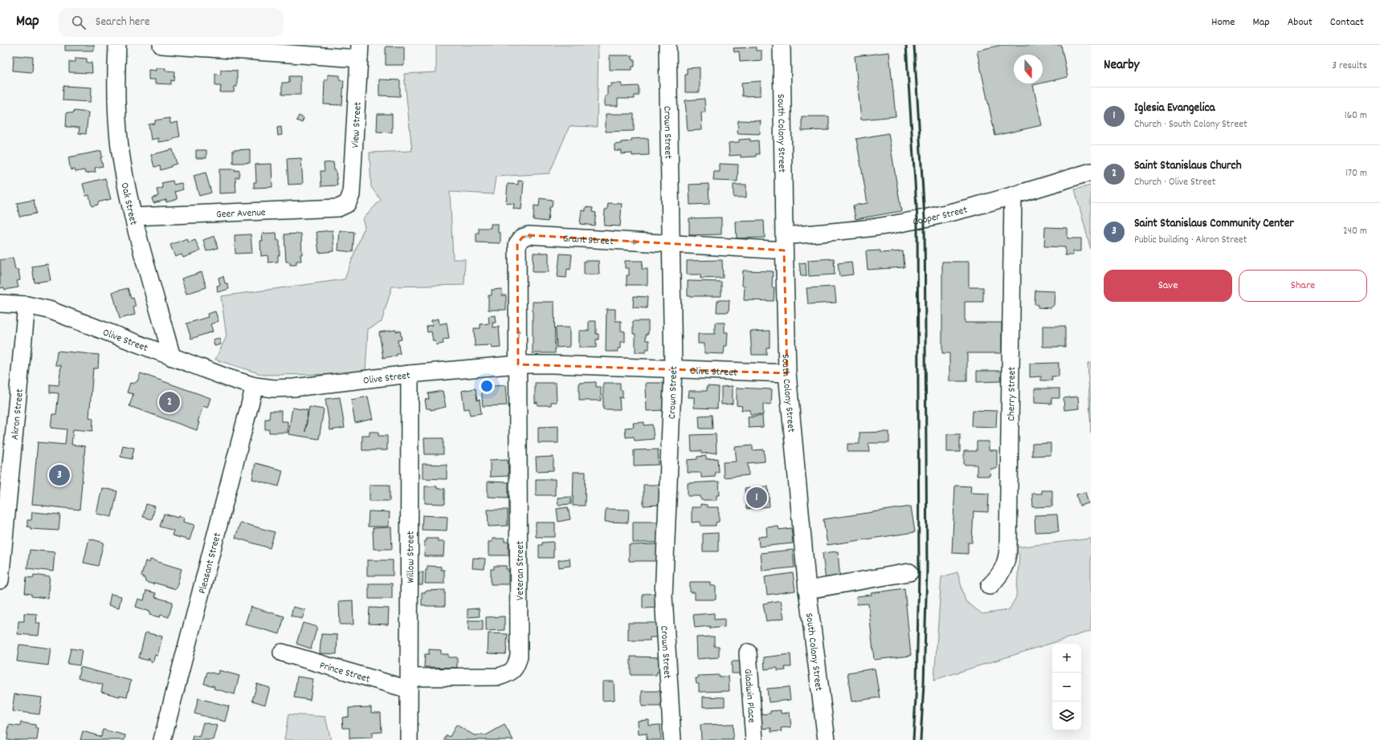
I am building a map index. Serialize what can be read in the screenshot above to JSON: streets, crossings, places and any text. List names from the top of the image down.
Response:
{
  "streets": {
    "street": [
      "View Street",
      "Crown Street",
      "South Colony Street",
      "Oak Street",
      "Geer Avenue",
      "Cooper Street",
      "Grant Street",
      "Olive Street",
      "Cherry Street",
      "Akron Street",
      "Willow Street",
      "Pleasant Street",
      "Veteran Street",
      "Prince Street",
      "Gladwin Place"
    ]
  },
  "crossings": [
    ["View Street", "Geer Avenue"],
    ["Crown Street", "Grant Street"],
    ["Crown Street", "Olive Street"],
    ["South Colony Street", "Cooper Street"],
    ["South Colony Street", "Grant Street"],
    ["South Colony Street", "Olive Street"],
    ["Oak Street", "Geer Avenue"],
    ["Oak Street", "Olive Street"],
    ["Cooper Street", "Grant Street"],
    ["Cooper Street", "Cherry Street"],
    ["Grant Street", "Olive Street"],
    ["Grant Street", "Veteran Street"],
    ["Olive Street", "Akron Street"],
    ["Olive Street", "Willow Street"],
    ["Olive Street", "Pleasant Street"],
    ["Olive Street", "Veteran Street"],
    ["Willow Street", "Veteran Street"],
    ["Willow Street", "Prince Street"],
    ["Veteran Street", "Prince Street"]
  ],
  "north": "bottom",
  "page": {
    "header": "Map",
    "search": "Search here",
    "nav": [
      "Home",
      "Map",
      "About",
      "Contact"
    ],
    "heading": ["Nearby", "3 results"],
    "list": [
      {
        "mark": "1",
        "name": "Iglesia Evangelica",
        "note": "Church · South Colony Street",
        "value": "160 m"
      },
      {
        "mark": "2",
        "name": "Saint Stanislaus Church",
        "note": "Church · Olive Street",
        "value": "170 m"
      },
      {
        "mark": "3",
        "name": "Saint Stanislaus Community Center",
        "note": "Public building · Akron Street",
        "value": "240 m"
      }
    ],
    "buttons": ["Save", "Share"],
    "pins": ["2", "3", "1"],
    "map_buttons": ["+", "−"]
  }
}
